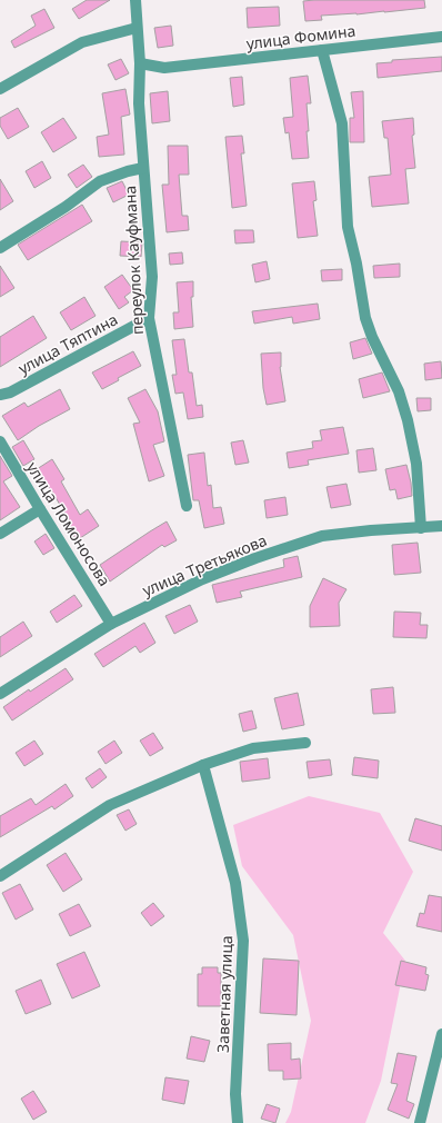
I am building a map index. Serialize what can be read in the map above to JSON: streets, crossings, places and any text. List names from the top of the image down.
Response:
{
  "streets": {
    "street": [
      "улица Фомина",
      "переулок Кауфмана",
      "улица Тяптина",
      "улица Ломоносова",
      "улица Третьякова",
      "Заветная улица"
    ]
  },
  "crossings": [
    ["улица Фомина", "переулок Кауфмана"],
    ["переулок Кауфмана", "улица Тяптина"],
    ["улица Ломоносова", "улица Третьякова"]
  ]
}
